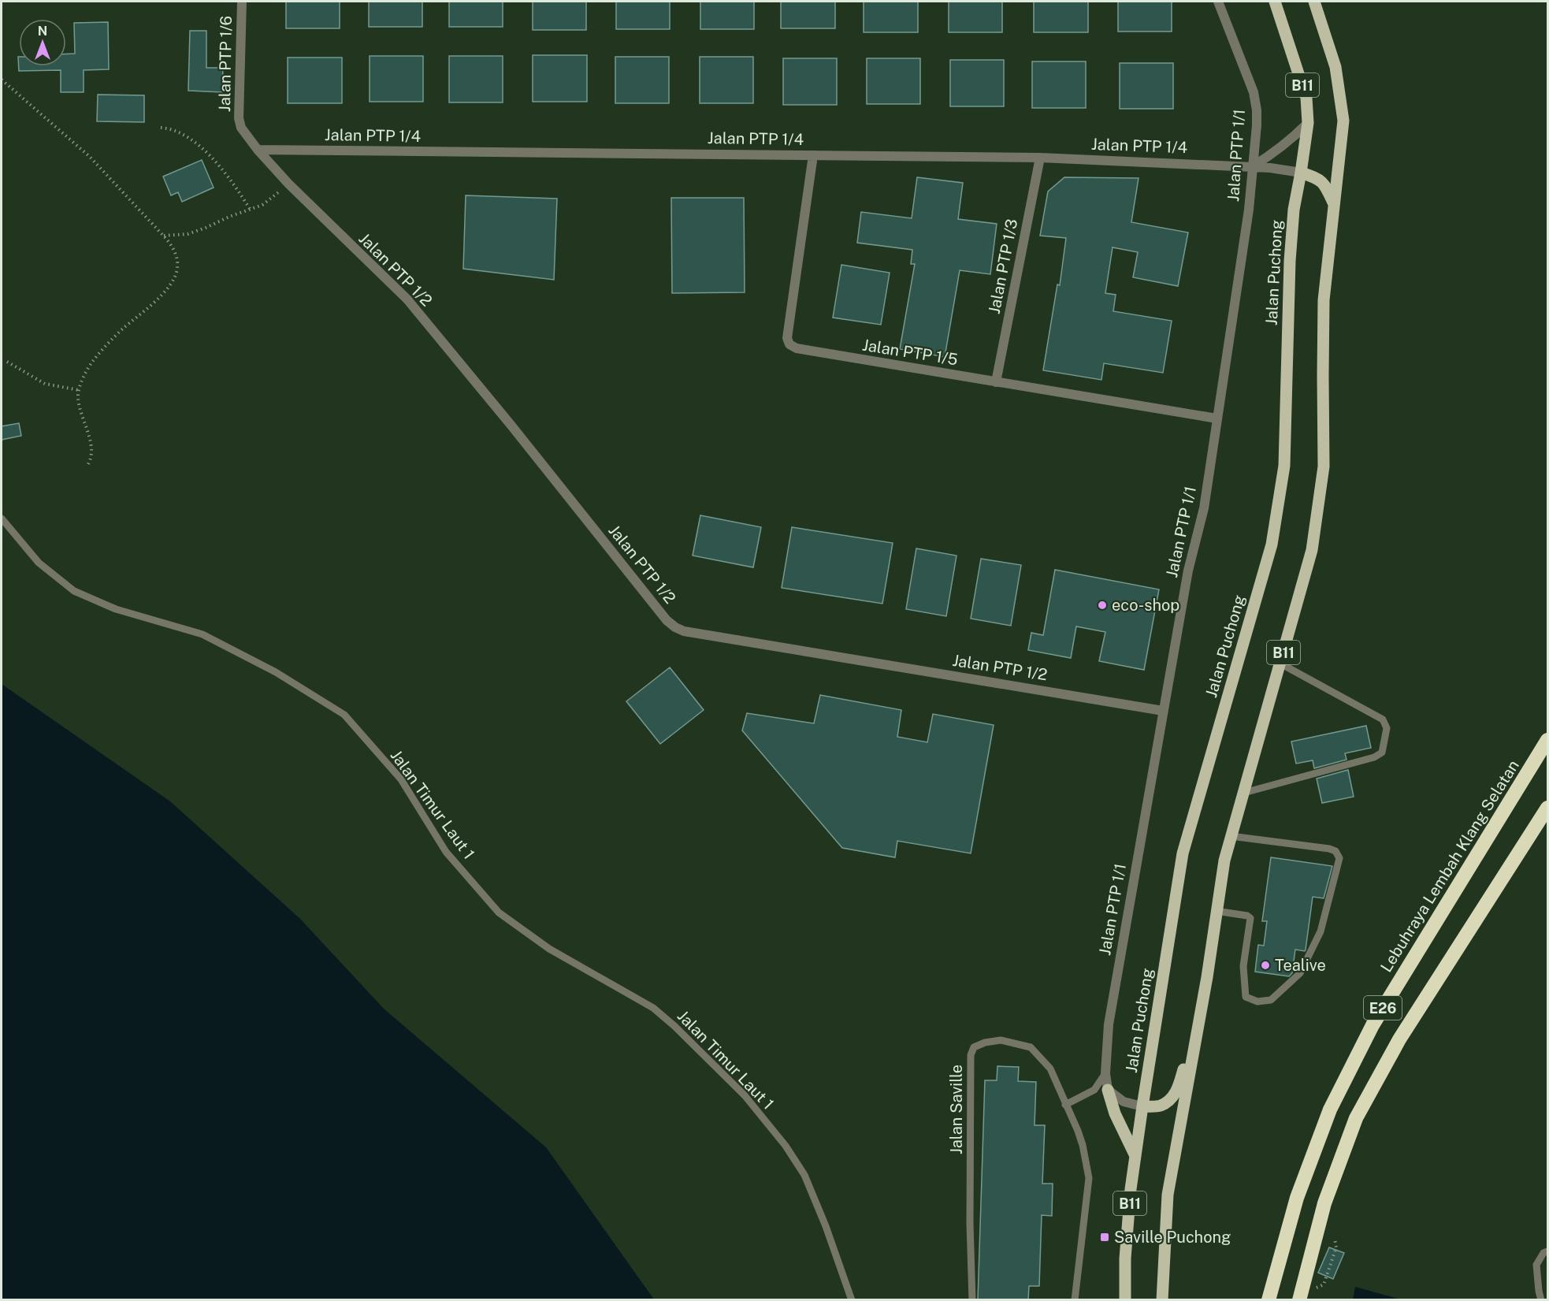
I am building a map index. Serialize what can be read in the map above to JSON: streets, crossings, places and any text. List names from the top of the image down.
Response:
{
  "streets": {
    "highway": ["Lebuhraya Lembah Klang Selatan", "E26"],
    "main road": ["B11", "Jalan Puchong"],
    "street": [
      "Jalan PTP 1/6",
      "Jalan PTP 1/4",
      "Jalan PTP 1/1",
      "Jalan PTP 1/3",
      "Jalan PTP 1/2",
      "Jalan PTP 1/5"
    ],
    "lane": ["Jalan Timur Laut 1", "Jalan Saville"]
  },
  "crossings": [
    ["Jalan PTP 1/6", "Jalan PTP 1/4"],
    ["Jalan PTP 1/6", "Jalan PTP 1/2"],
    ["Jalan PTP 1/4", "Jalan PTP 1/1"],
    ["Jalan PTP 1/4", "Jalan PTP 1/3"],
    ["Jalan PTP 1/4", "Jalan PTP 1/2"],
    ["Jalan PTP 1/4", "Jalan Puchong"],
    ["Jalan PTP 1/4", "Jalan PTP 1/5"],
    ["Jalan PTP 1/1", "Jalan PTP 1/2"],
    ["Jalan PTP 1/1", "Jalan PTP 1/5"],
    ["Jalan PTP 1/3", "Jalan PTP 1/5"]
  ],
  "places": {
    "other": ["eco-shop", "Tealive"],
    "transit": ["Saville Puchong"]
  },
  "north": "top"
}
